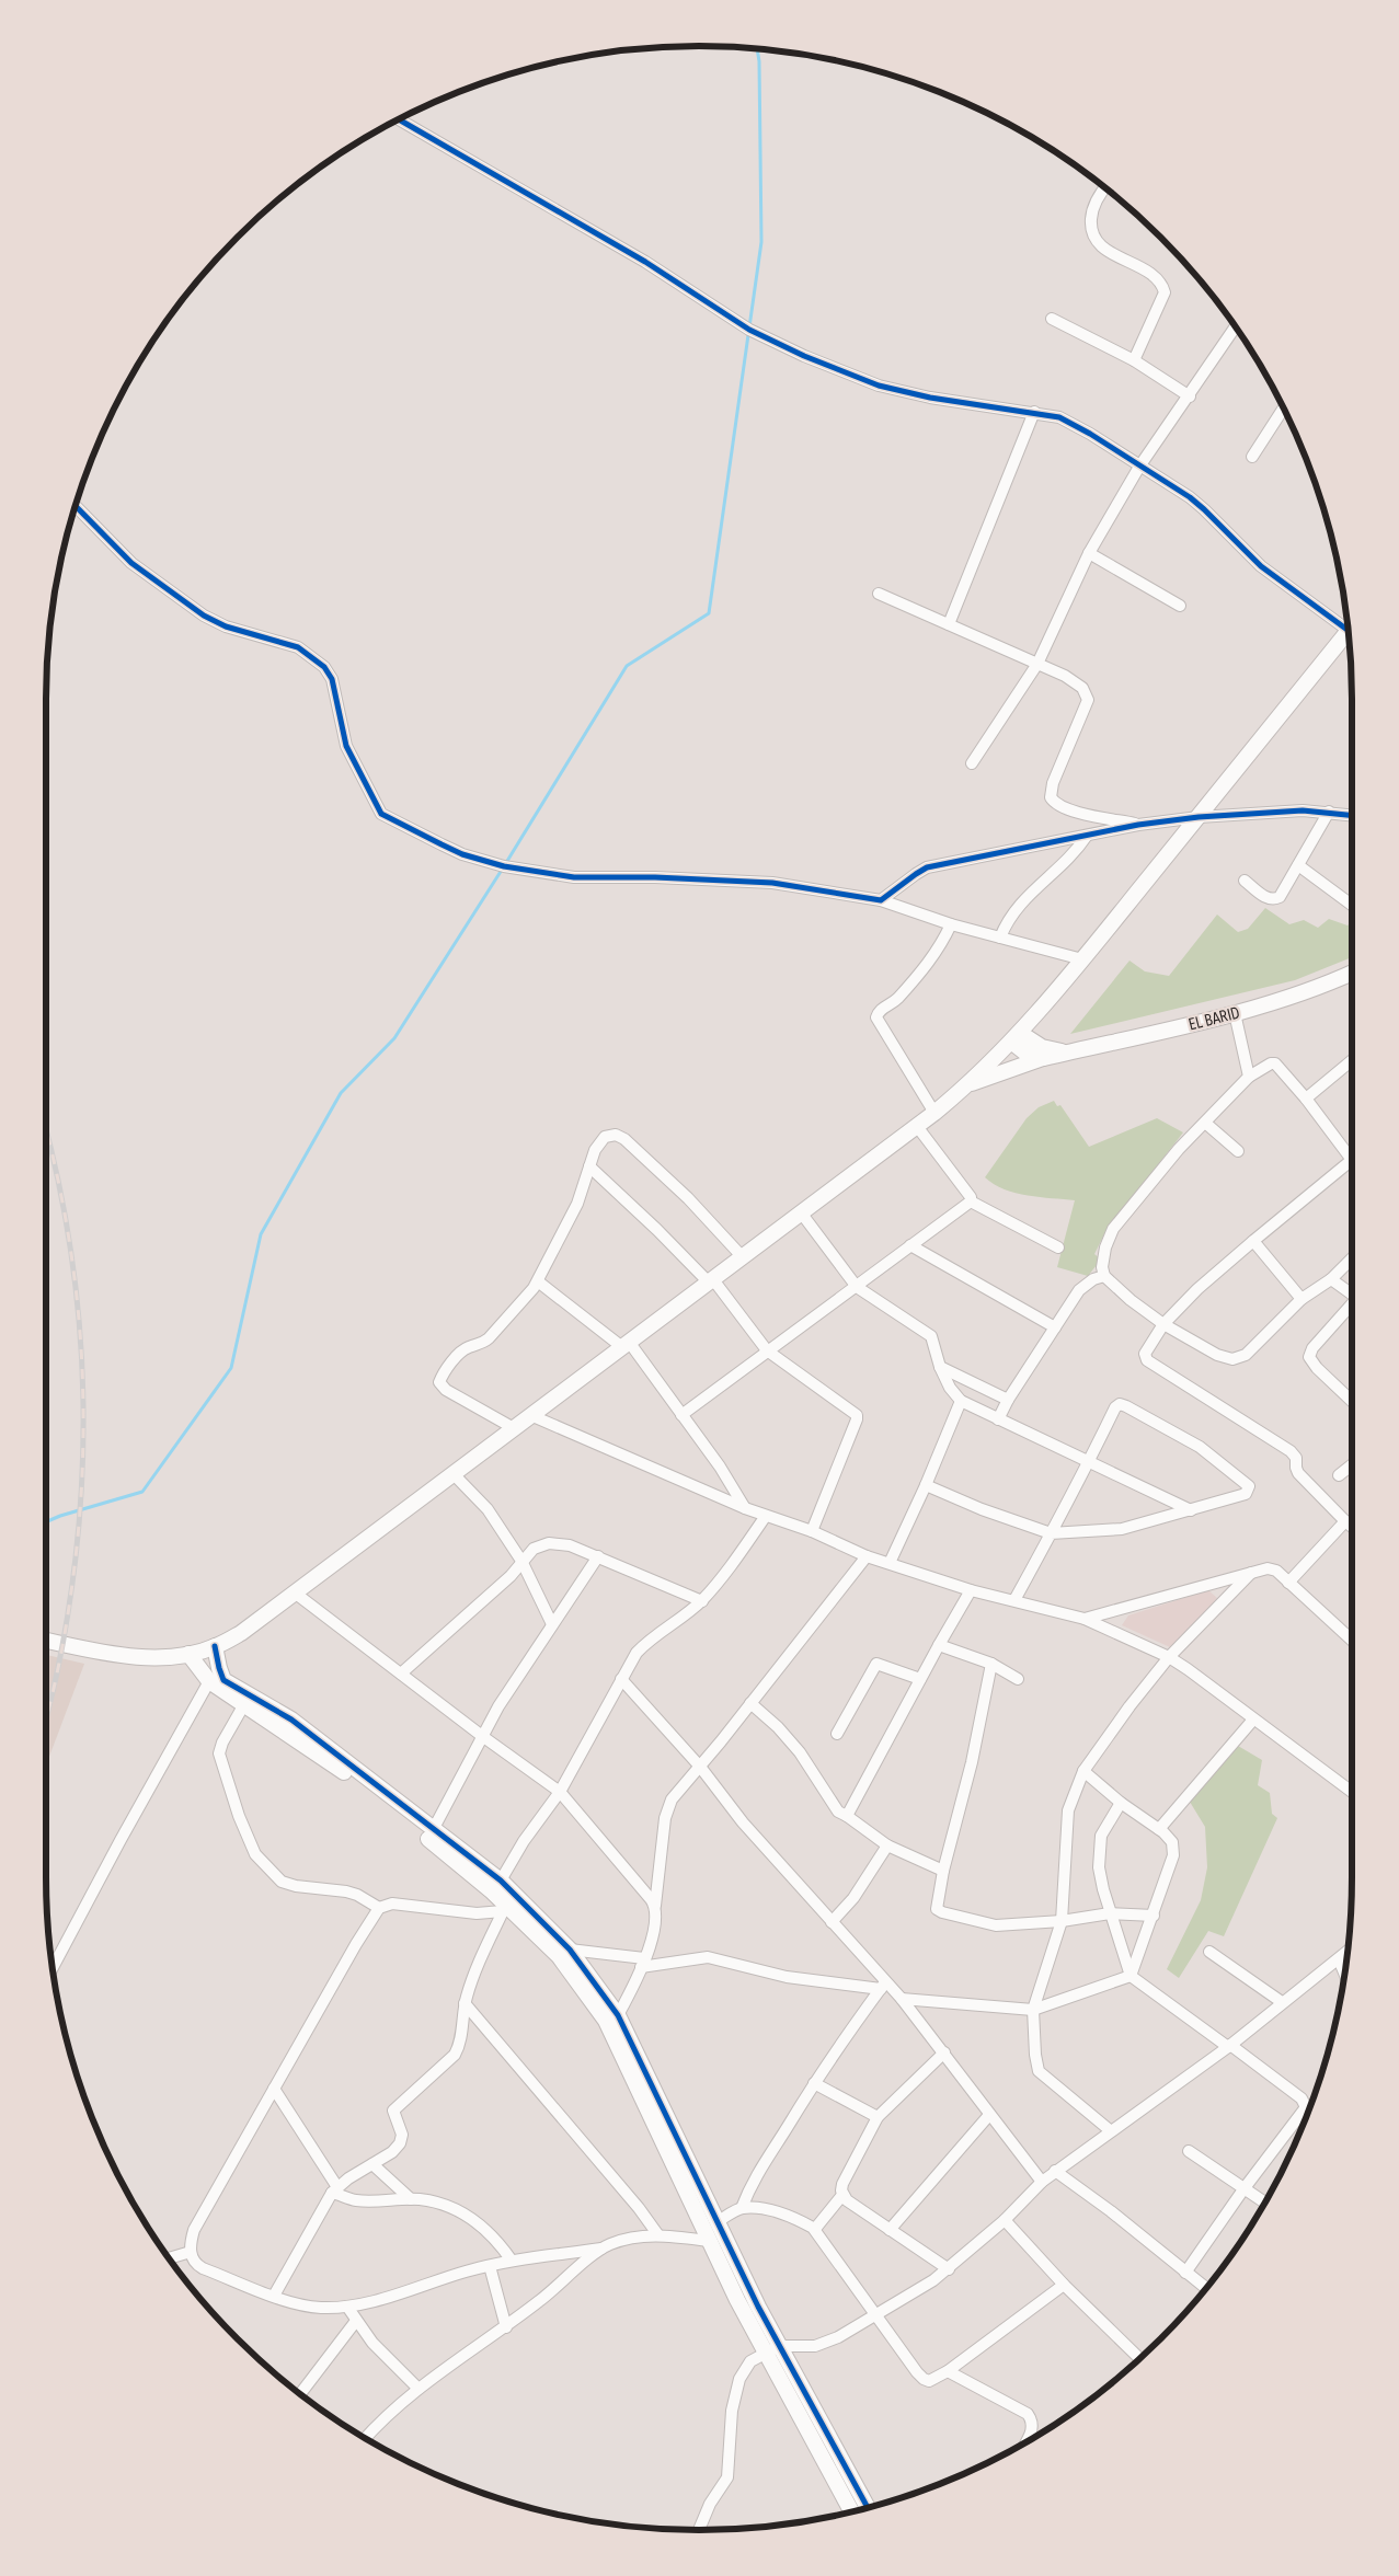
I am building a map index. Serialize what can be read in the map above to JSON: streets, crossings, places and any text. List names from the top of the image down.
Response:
{
  "streets": {
    "street": ["EL BARID"]
  }
}
